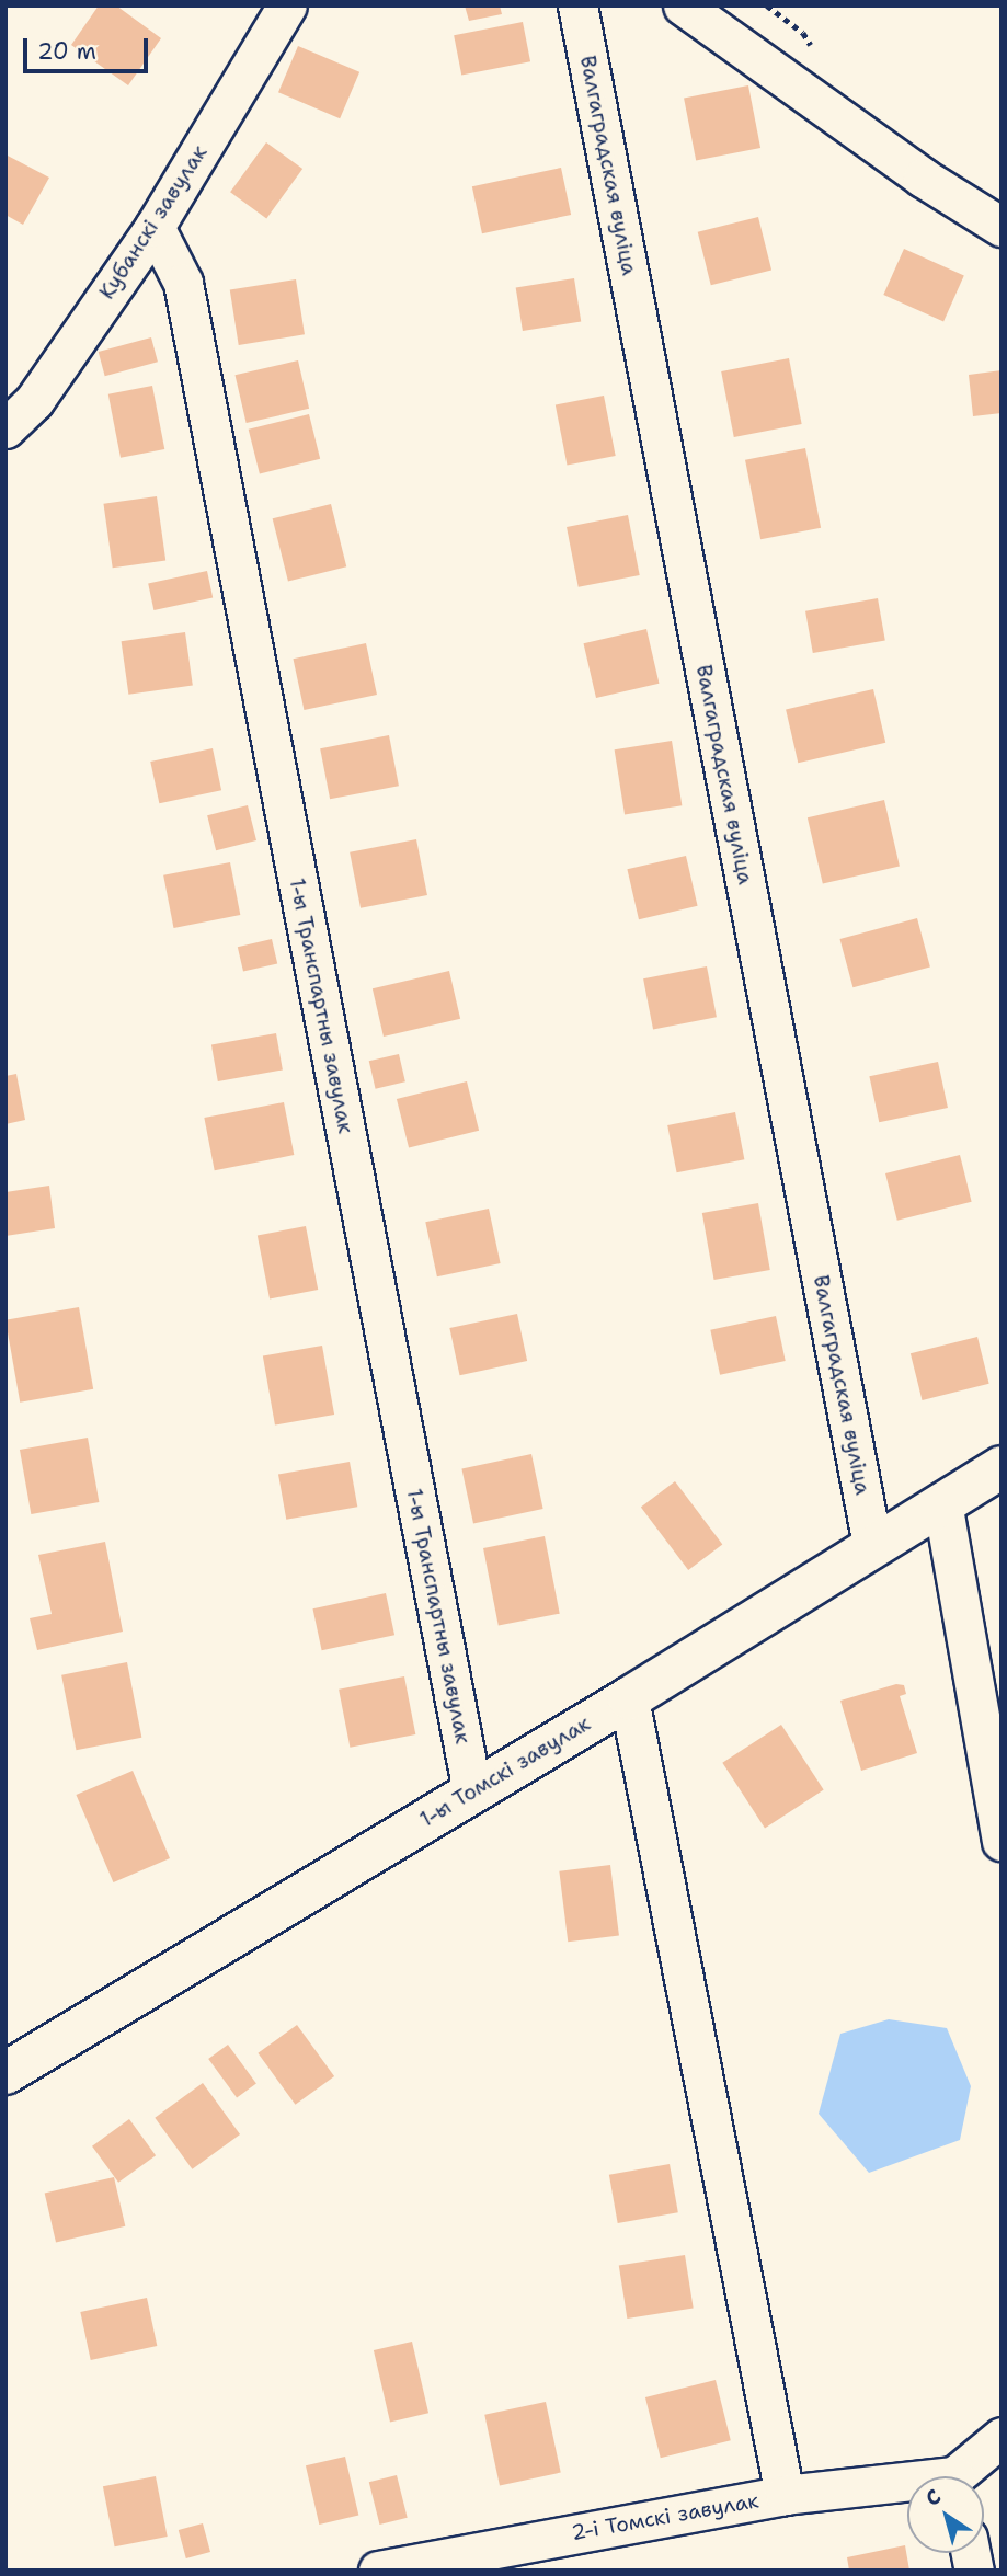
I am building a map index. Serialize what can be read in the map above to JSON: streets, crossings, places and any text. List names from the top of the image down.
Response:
{
  "streets": {
    "street": [
      "Валгаградская вуліца",
      "Кубанскі завулак",
      "1-ы Транспартны завулак",
      "1-ы Томскі завулак",
      "2-і Томскі завулак"
    ]
  },
  "crossings": [
    ["Валгаградская вуліца", "1-ы Томскі завулак"],
    ["Кубанскі завулак", "1-ы Транспартны завулак"],
    ["1-ы Транспартны завулак", "1-ы Томскі завулак"]
  ],
  "scale_bar": "20 m",
  "north": "top left"
}
